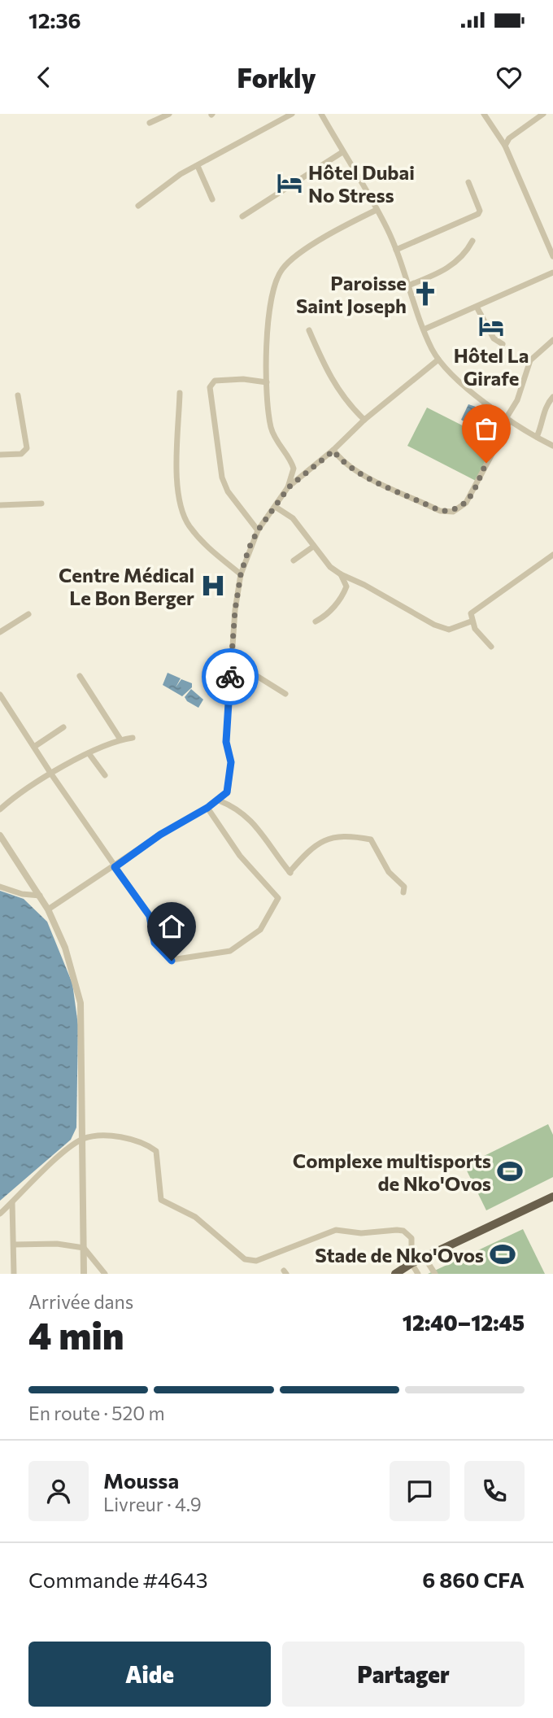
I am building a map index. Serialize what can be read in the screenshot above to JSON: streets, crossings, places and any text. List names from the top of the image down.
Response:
{
  "places": {
    "hotel": ["Hôtel Dubai No Stress", "Hôtel La Girafe"],
    "church": ["Paroisse Saint Joseph"],
    "hospital": ["Centre Médical Le Bon Berger"],
    "sports": ["Complexe multisports de Nko'Ovos", "Stade de Nko'Ovos"]
  },
  "page": {
    "status": "12:36",
    "header": "Forkly",
    "heading": ["4 min", "Arrivée dans", "12:40–12:45"],
    "panel": [
      "Moussa",
      "Livreur · 4.9",
      "Commande #4643",
      "6 860 CFA"
    ],
    "bar": "En route · 520 m",
    "buttons": ["Aide", "Partager"]
  }
}
